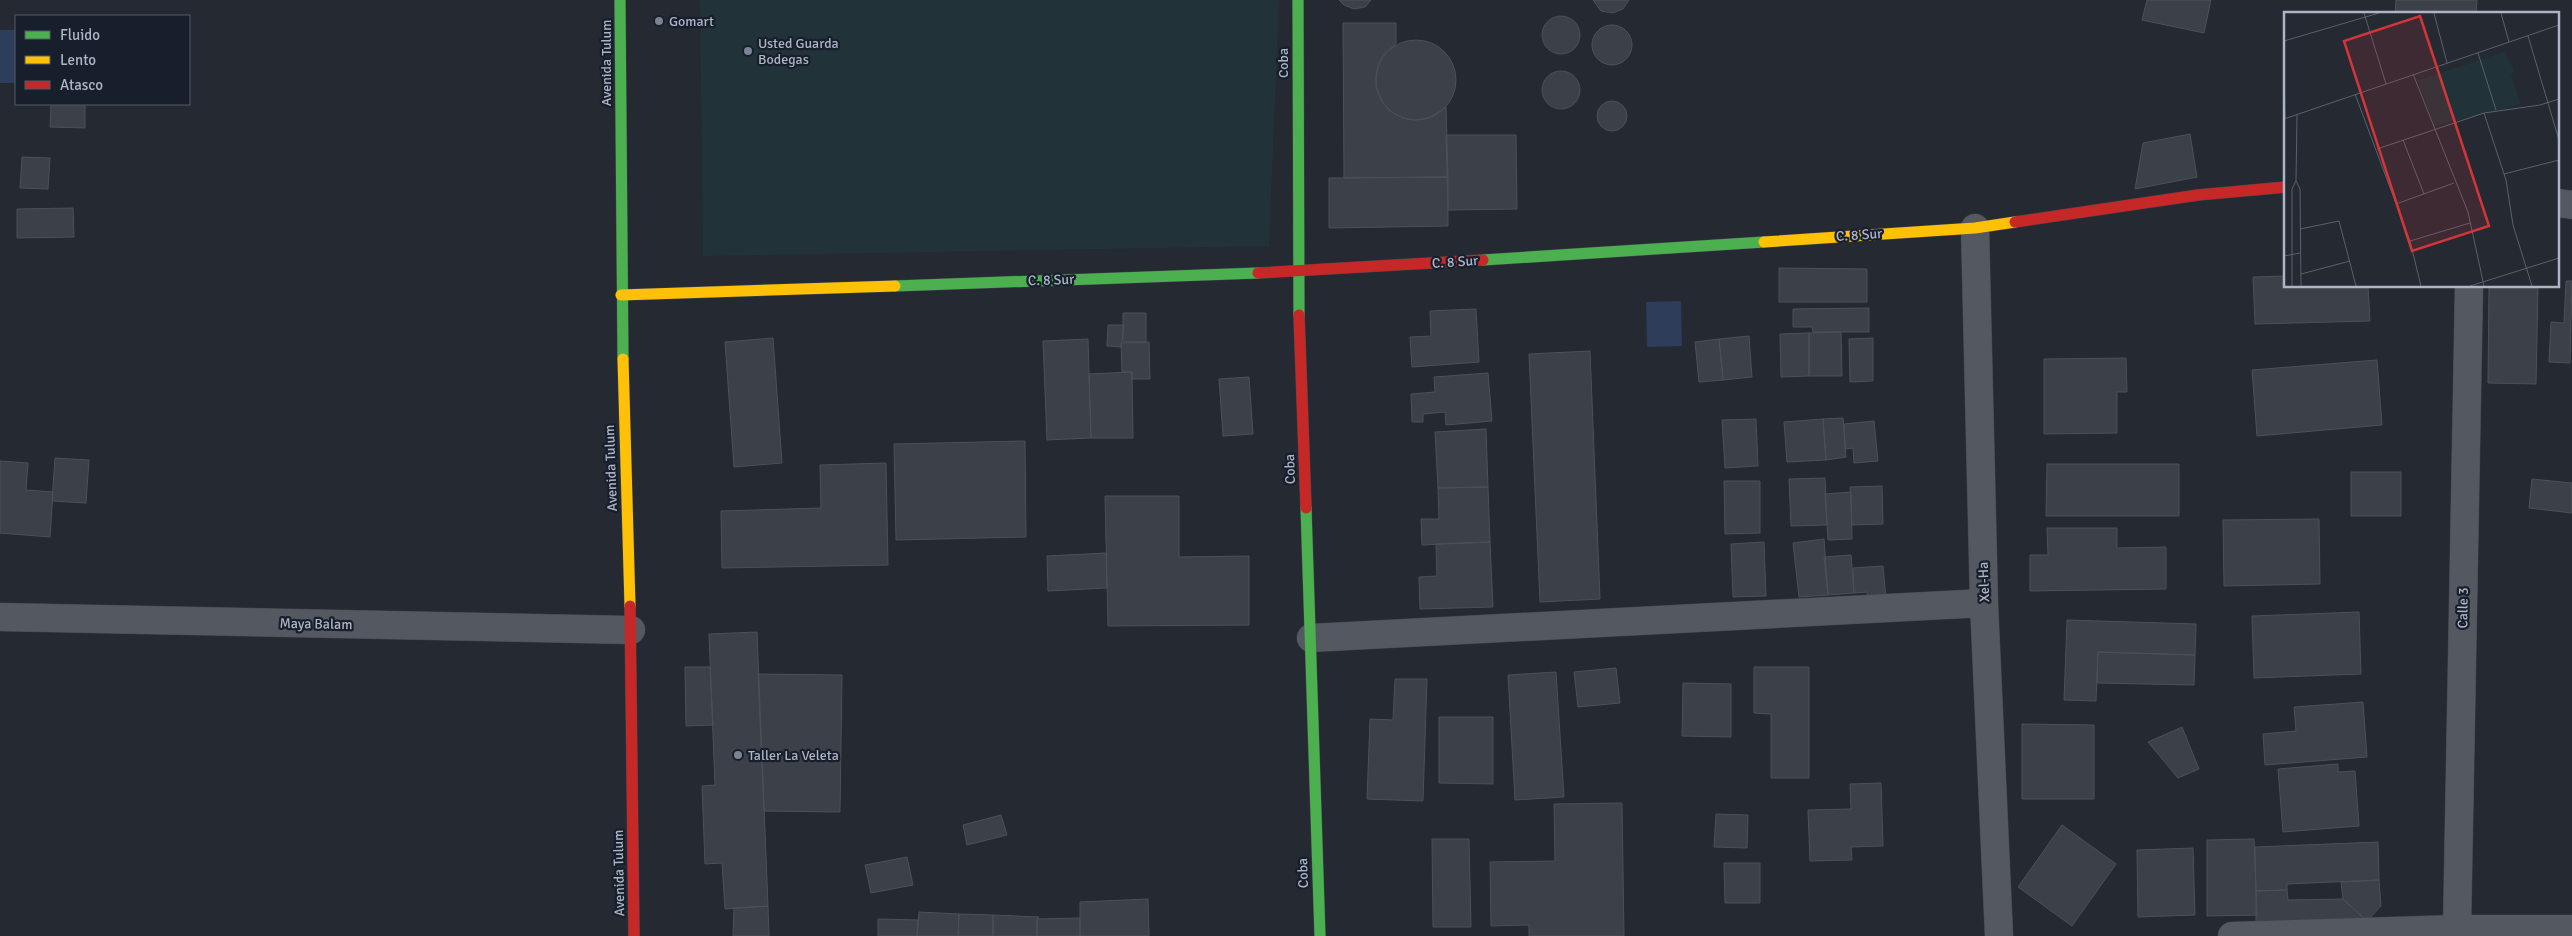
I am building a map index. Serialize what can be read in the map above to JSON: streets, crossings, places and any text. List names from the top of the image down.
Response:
{
  "streets": {
    "main road": ["Avenida Tulum", "Coba", "C. 8 Sur"],
    "street": ["Xel-Ha", "Calle 3", "Maya Balam"]
  },
  "crossings": [
    ["Avenida Tulum", "C. 8 Sur"],
    ["Avenida Tulum", "Maya Balam"],
    ["Coba", "C. 8 Sur"],
    ["C. 8 Sur", "Xel-Ha"]
  ],
  "places": ["Gomart", "Usted Guarda Bodegas", "Taller La Veleta"],
  "legend": ["Fluido", "Lento", "Atasco"]
}
